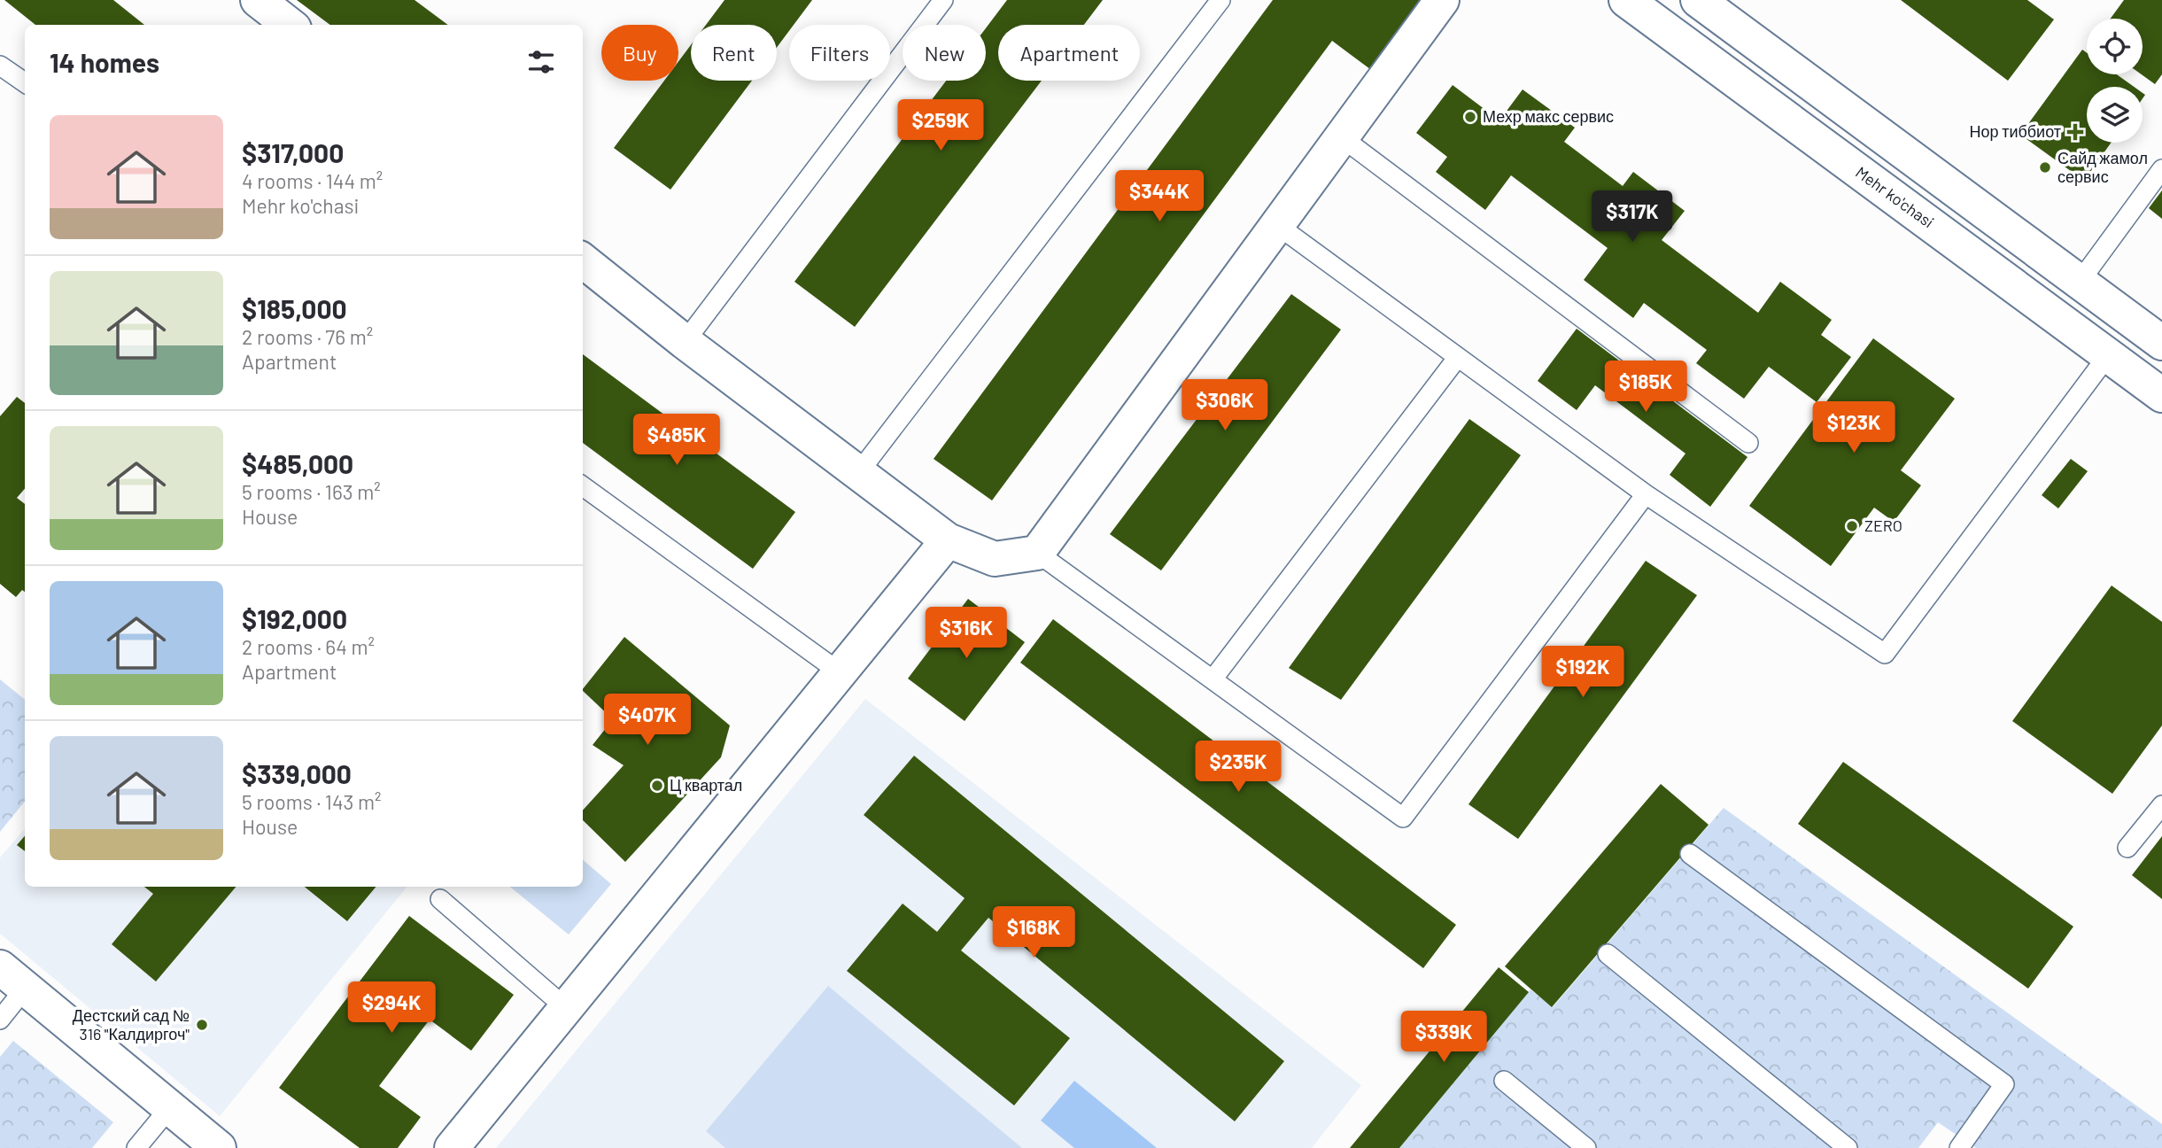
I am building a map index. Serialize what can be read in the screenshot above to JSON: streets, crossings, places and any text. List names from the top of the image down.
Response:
{
  "streets": {
    "street": ["Mehr ko'chasi"]
  },
  "places": {
    "other": [
      "Мехр макс сервис",
      "Сайд жамол сервис",
      "ZERO",
      "Ц квартал",
      "Дестский сад № 316 \"Калдиргоч\""
    ],
    "health": ["Нор тиббиот"]
  },
  "page": {
    "chip": [
      "Buy",
      "Rent",
      "Filters",
      "New",
      "Apartment"
    ],
    "heading": "14 homes",
    "price": [
      "$259K",
      "$344K",
      "$317K",
      "$185K",
      "$306K",
      "$123K",
      "$485K",
      "$316K",
      "$192K",
      "$407K",
      "$235K",
      "$168K",
      "$294K",
      "$339K"
    ],
    "list": [
      {
        "name": "$317,000",
        "note": "4 rooms · 144 m² · Mehr ko'chasi"
      },
      {
        "name": "$185,000",
        "note": "2 rooms · 76 m² · Apartment"
      },
      {
        "name": "$485,000",
        "note": "5 rooms · 163 m² · House"
      },
      {
        "name": "$192,000",
        "note": "2 rooms · 64 m² · Apartment"
      },
      {
        "name": "$339,000",
        "note": "5 rooms · 143 m² · House"
      }
    ]
  }
}
